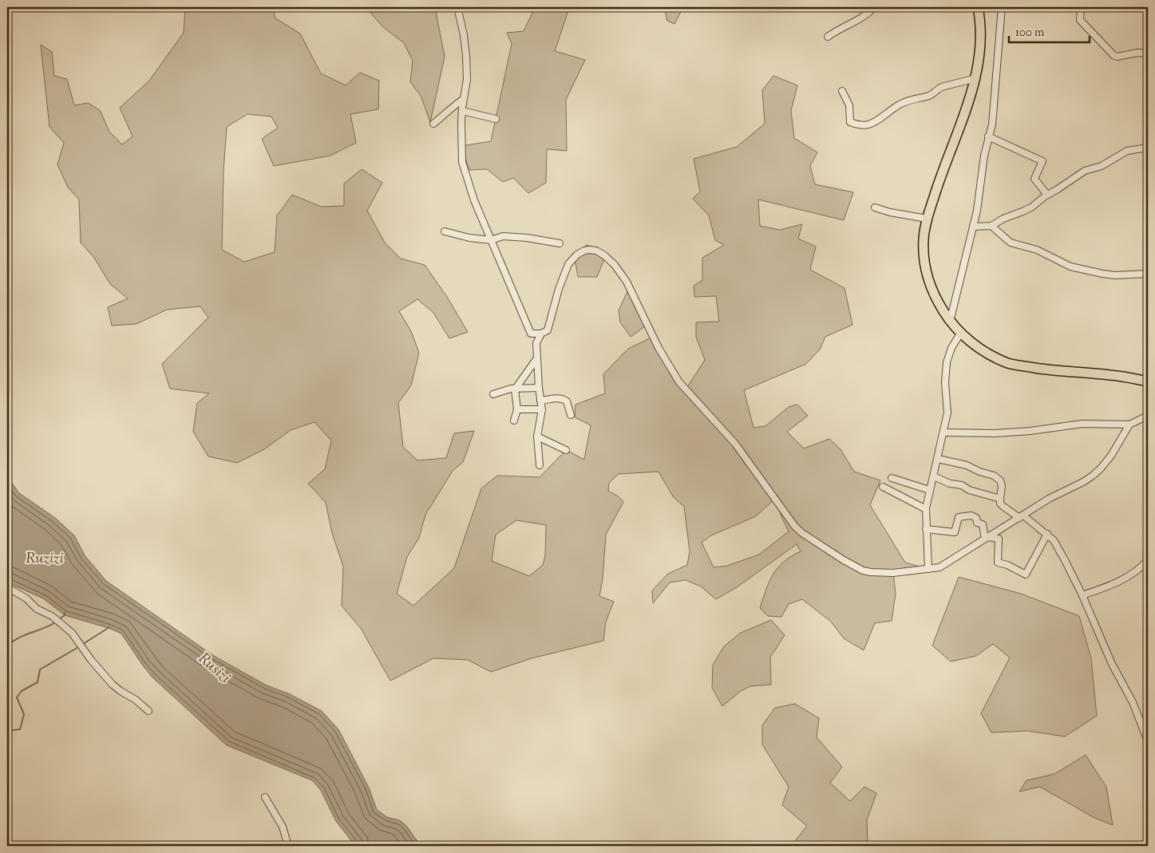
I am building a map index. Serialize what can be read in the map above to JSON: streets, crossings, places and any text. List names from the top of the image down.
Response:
{
  "water": ["Ruzizi", "Rusizi"],
  "scale_bar": "100 m"
}
